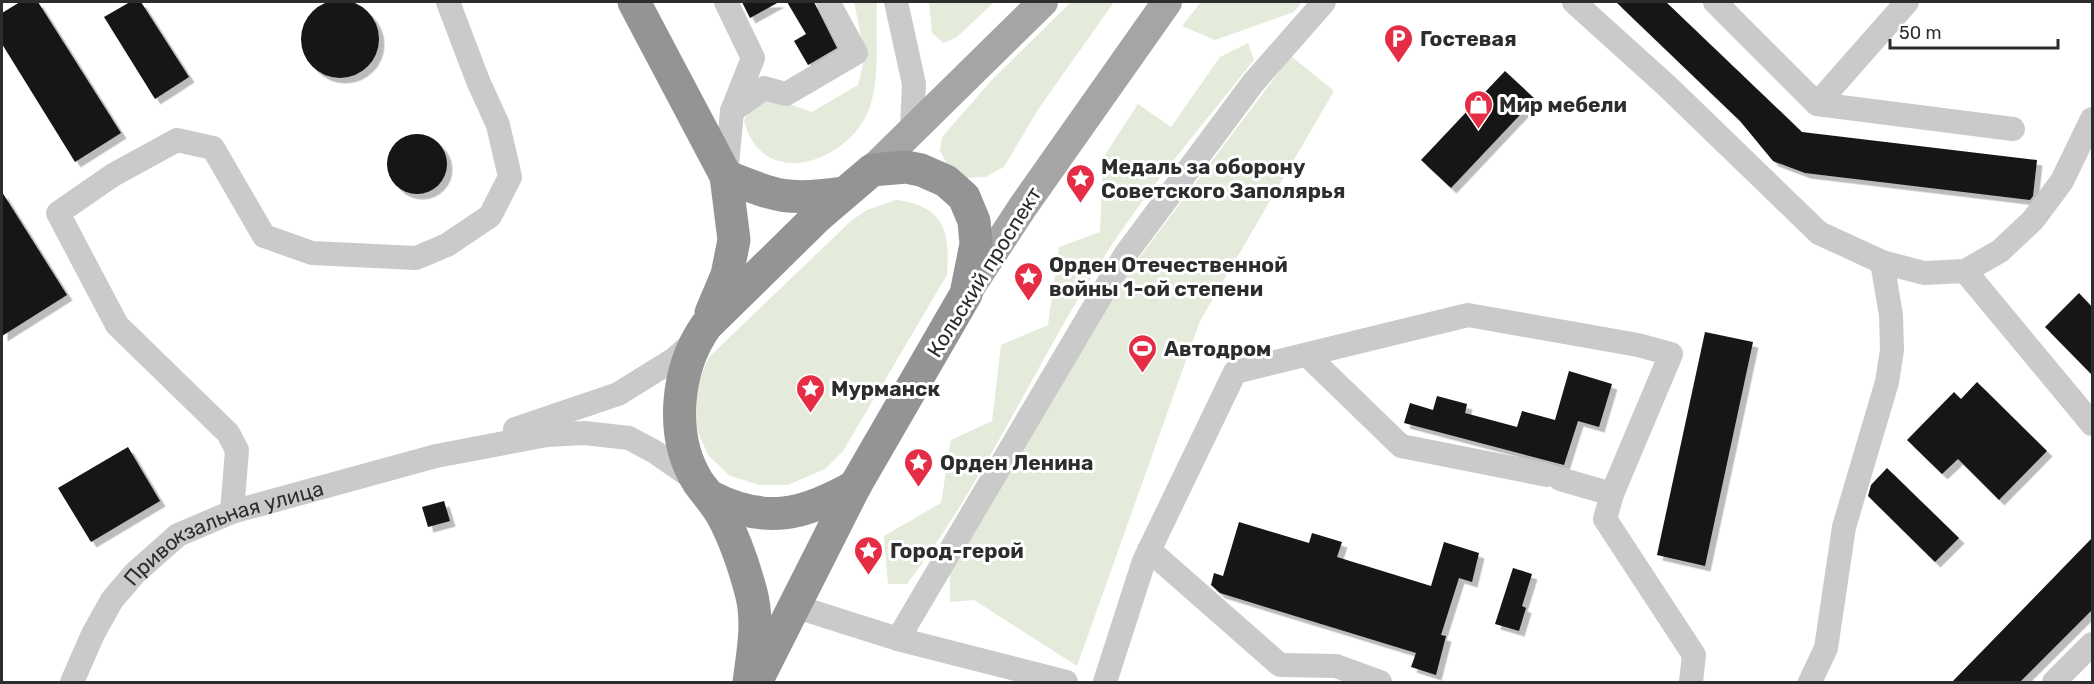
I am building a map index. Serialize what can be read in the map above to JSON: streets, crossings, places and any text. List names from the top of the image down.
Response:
{
  "streets": {
    "highway": ["Кольский проспект"],
    "street": ["Привокзальная улица"]
  },
  "places": {
    "parking": ["Гостевая"],
    "shop": ["Мир мебели"],
    "place": [
      "Медаль за оборону Советского Заполярья",
      "Орден Отечественной войны 1-ой степени",
      "Мурманск",
      "Орден Ленина",
      "Город-герой"
    ],
    "sports": ["Автодром"]
  },
  "scale_bar": "50 m"
}
